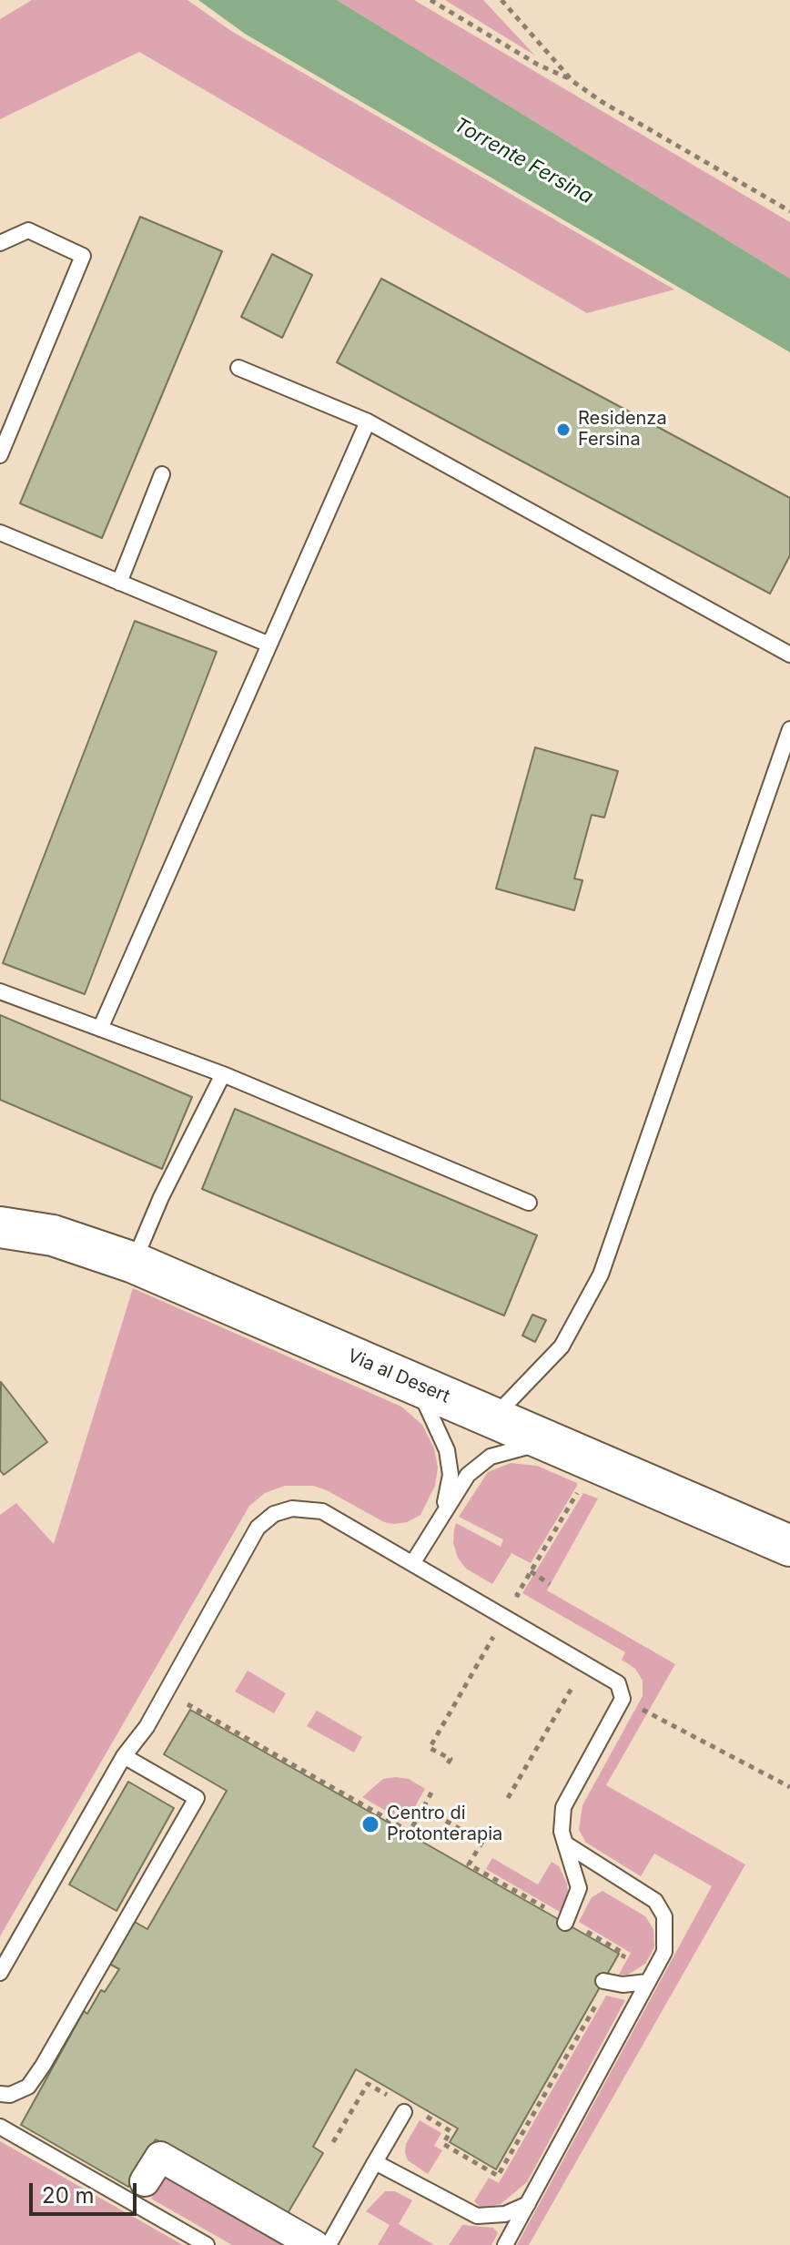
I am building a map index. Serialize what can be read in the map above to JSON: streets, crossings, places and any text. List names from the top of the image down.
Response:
{
  "streets": {
    "street": ["Via al Desert"]
  },
  "water": ["Torrente Fersina"],
  "places": ["Residenza Fersina", "Centro di Protonterapia"],
  "scale_bar": "20 m"
}
